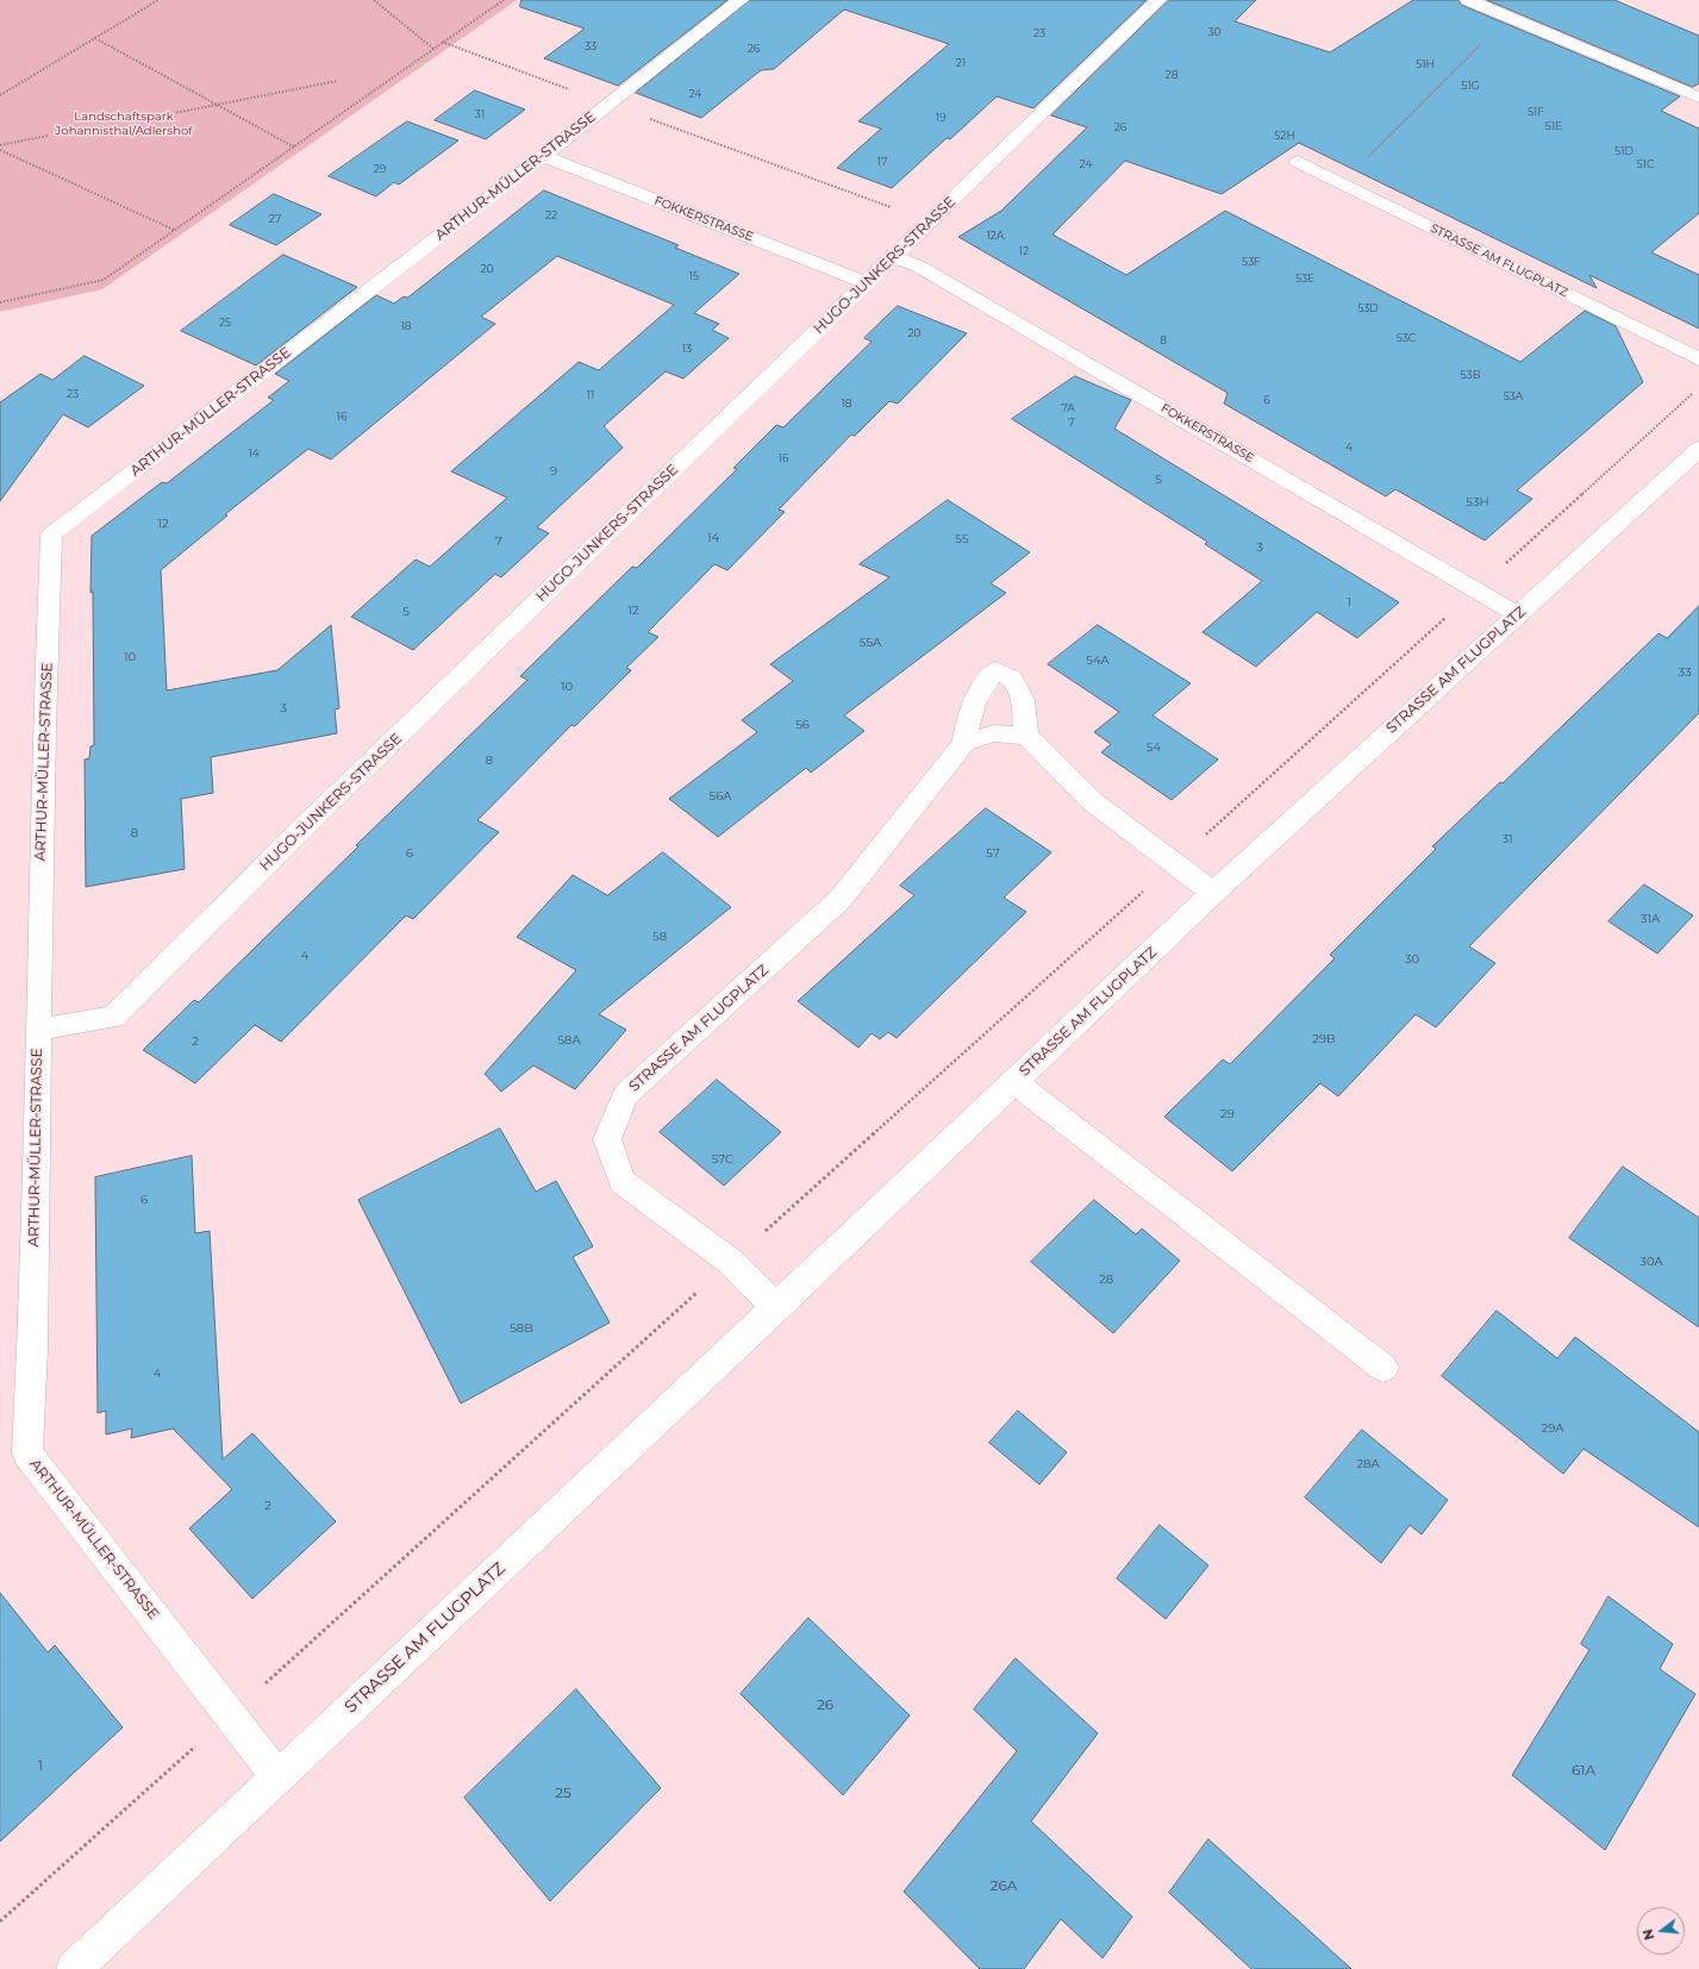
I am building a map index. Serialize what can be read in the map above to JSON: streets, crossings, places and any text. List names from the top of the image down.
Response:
{
  "streets": {
    "street": [
      "ARTHUR-MÜLLER-STRASSE",
      "FOKKERSTRASSE",
      "STRASSE AM FLUGPLATZ",
      "HUGO-JUNKERS-STRASSE"
    ]
  },
  "crossings": [
    ["ARTHUR-MÜLLER-STRASSE", "FOKKERSTRASSE"],
    ["ARTHUR-MÜLLER-STRASSE", "STRASSE AM FLUGPLATZ"],
    ["ARTHUR-MÜLLER-STRASSE", "HUGO-JUNKERS-STRASSE"],
    ["FOKKERSTRASSE", "STRASSE AM FLUGPLATZ"],
    ["FOKKERSTRASSE", "HUGO-JUNKERS-STRASSE"]
  ],
  "parks": ["Landschaftspark Johannisthal/Adlershof"],
  "house_numbers": [
    "30",
    "23",
    "33",
    "26",
    "21",
    "51H",
    "28",
    "51G",
    "24",
    "51F",
    "31",
    "19",
    "51E",
    "26",
    "52H",
    "51D",
    "17",
    "24",
    "51C",
    "29",
    "22",
    "27",
    "12A",
    "12",
    "53F",
    "20",
    "15",
    "53E",
    "53D",
    "25",
    "18",
    "20",
    "53C",
    "8",
    "13",
    "53B",
    "23",
    "11",
    "53A",
    "6",
    "18",
    "7A",
    "16",
    "7",
    "4",
    "14",
    "16",
    "9",
    "5",
    "53H",
    "12",
    "14",
    "55",
    "7",
    "3",
    "1",
    "12",
    "5",
    "55A",
    "10",
    "54A",
    "33",
    "10",
    "3",
    "56",
    "54",
    "8",
    "56A",
    "8",
    "31",
    "6",
    "57",
    "31A",
    "58",
    "4",
    "30",
    "29B",
    "58A",
    "2",
    "29",
    "57C",
    "6",
    "30A",
    "28",
    "58B",
    "4",
    "29A",
    "28A",
    "2",
    "26",
    "1",
    "61A",
    "25",
    "26A"
  ],
  "north": "left"
}
